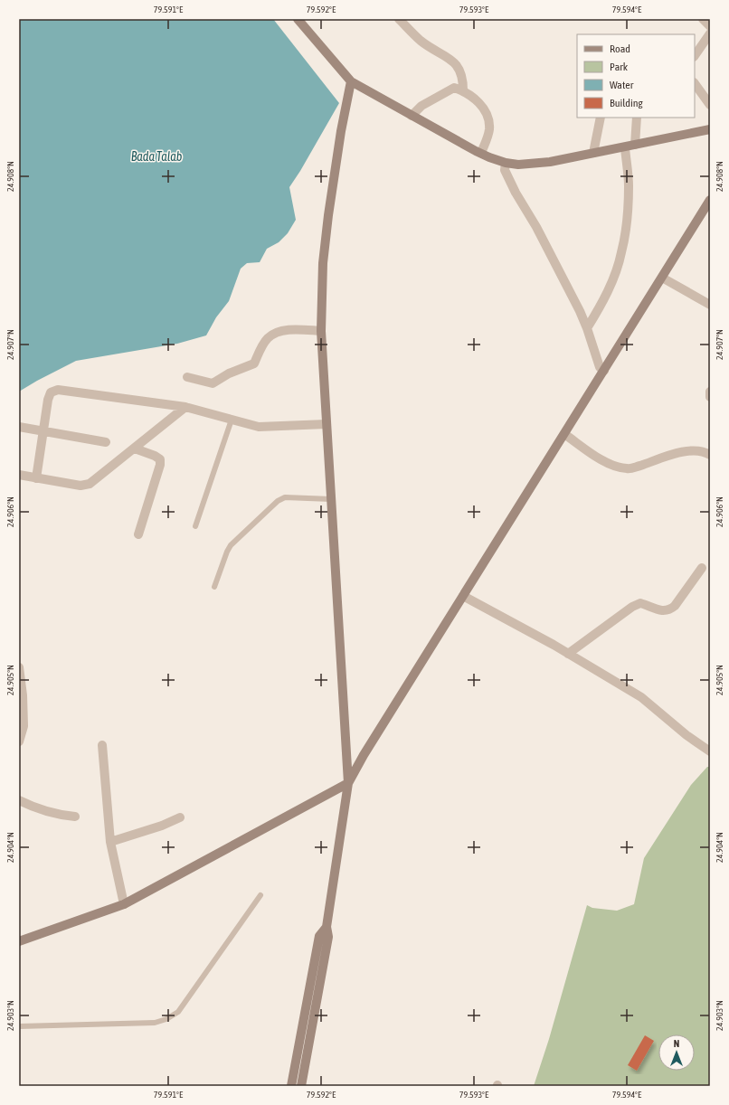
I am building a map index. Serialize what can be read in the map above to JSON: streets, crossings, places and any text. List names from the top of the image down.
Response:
{
  "water": ["Bada Talab"],
  "legend": [
    "Road",
    "Park",
    "Water",
    "Building"
  ],
  "north": "top",
  "coordinates": [
    "79.591°E",
    "79.592°E",
    "79.593°E",
    "79.594°E",
    "24.908°N",
    "24.907°N",
    "24.906°N",
    "24.905°N",
    "24.904°N",
    "24.903°N"
  ]
}
